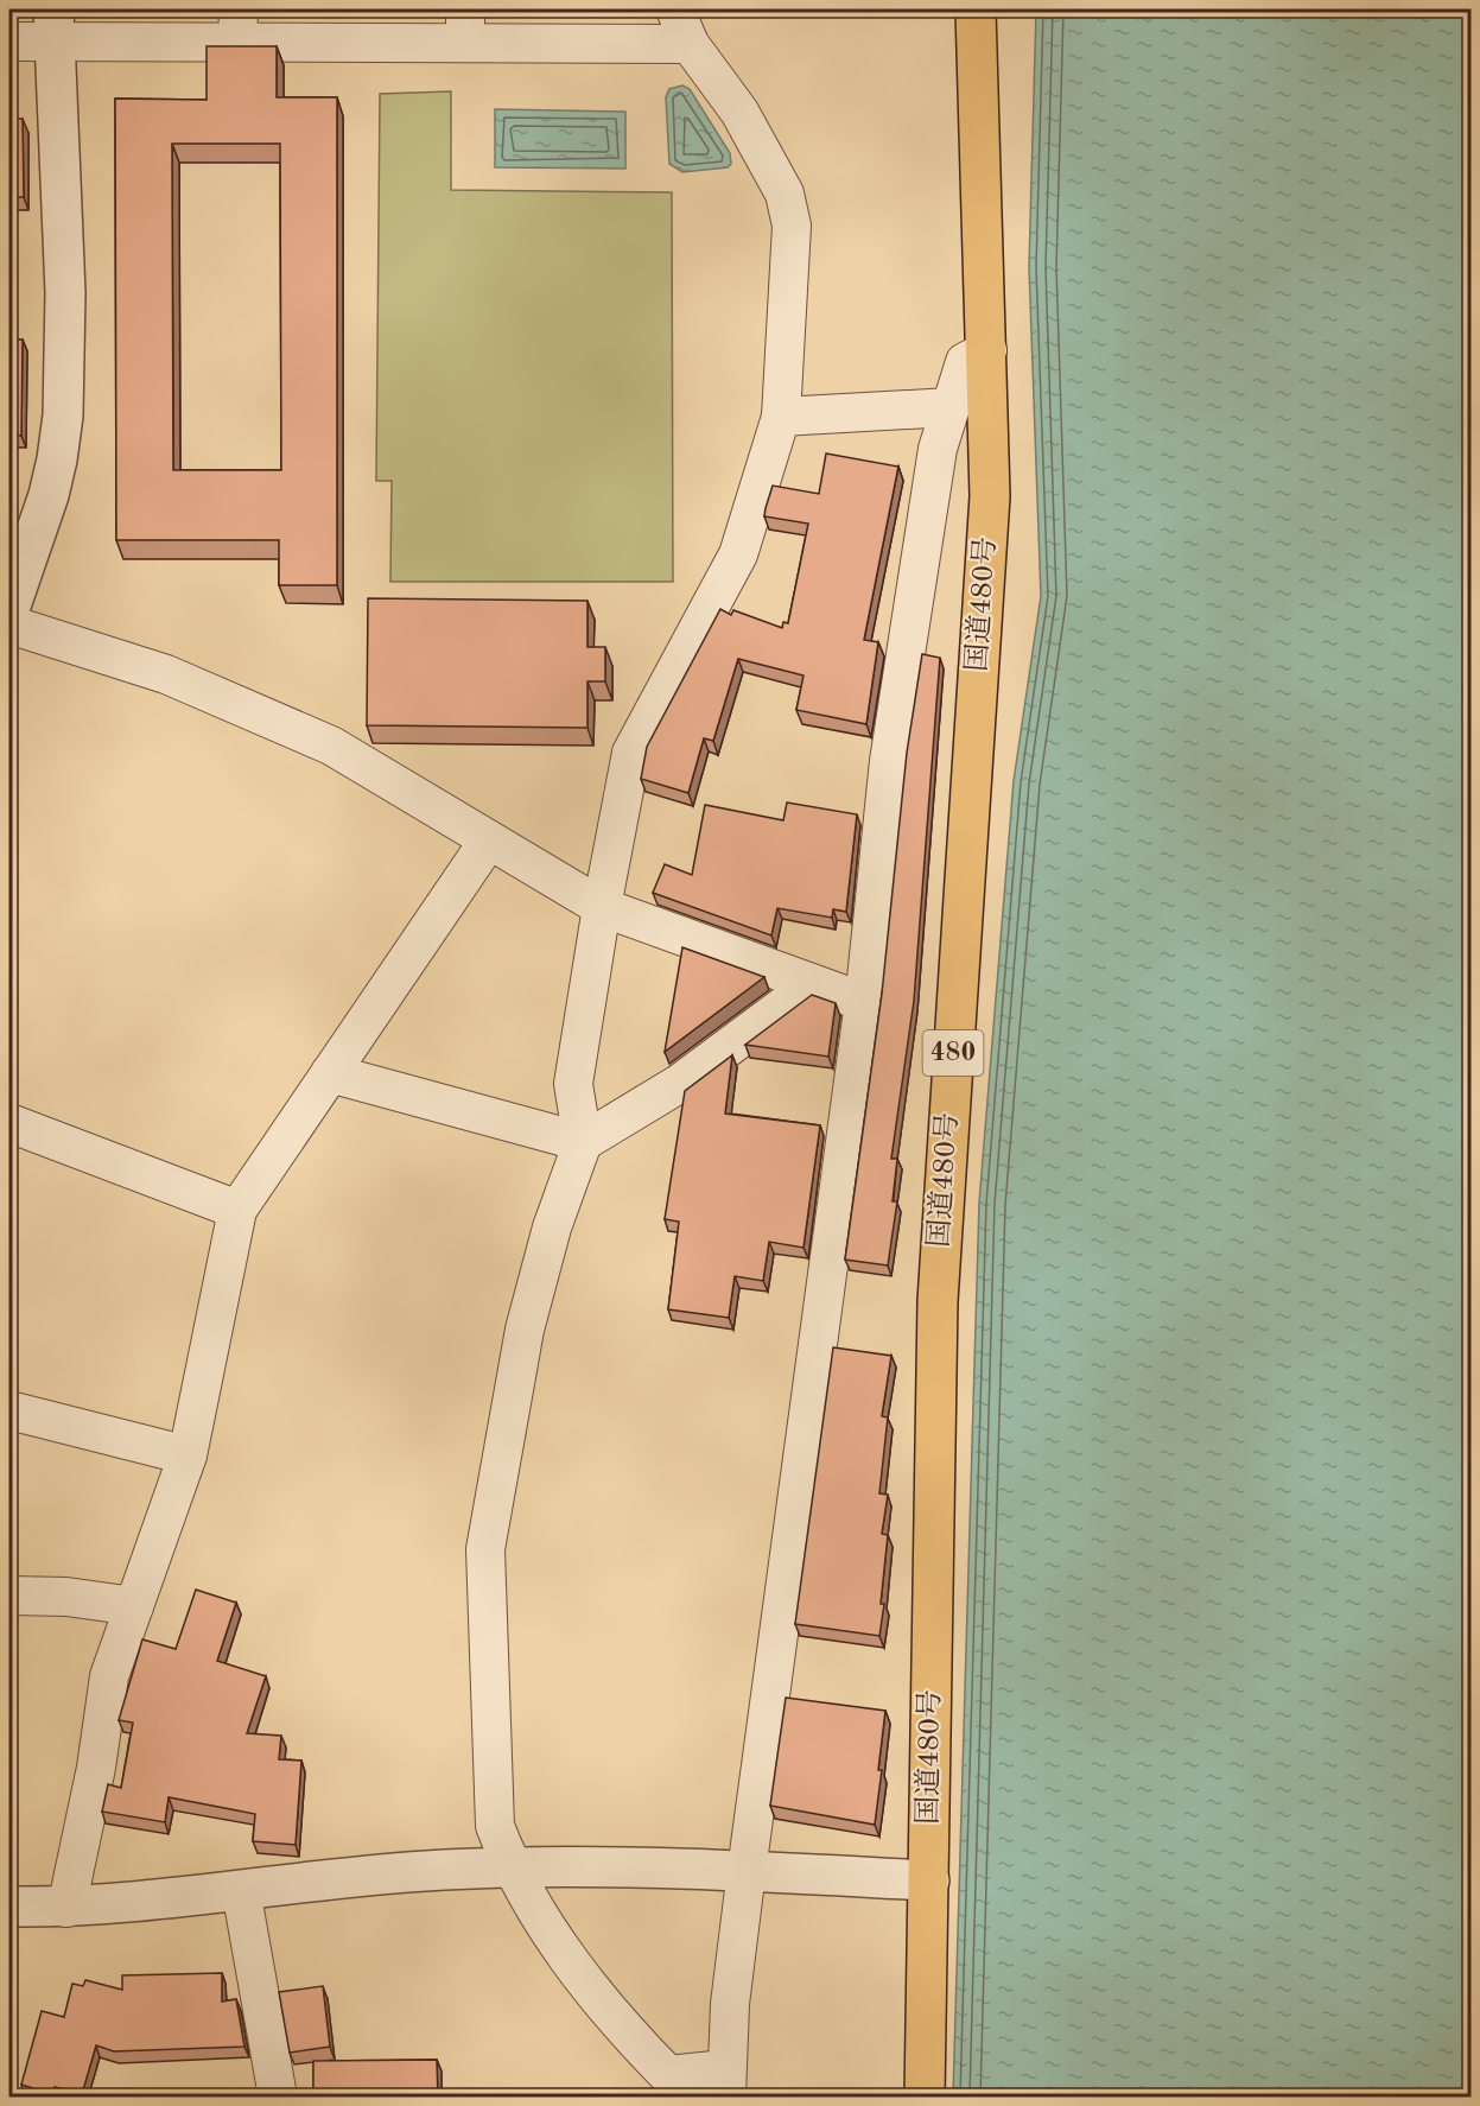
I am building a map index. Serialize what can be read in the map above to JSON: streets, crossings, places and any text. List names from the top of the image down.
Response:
{
  "streets": {
    "highway": ["国道480号", "480"]
  }
}
